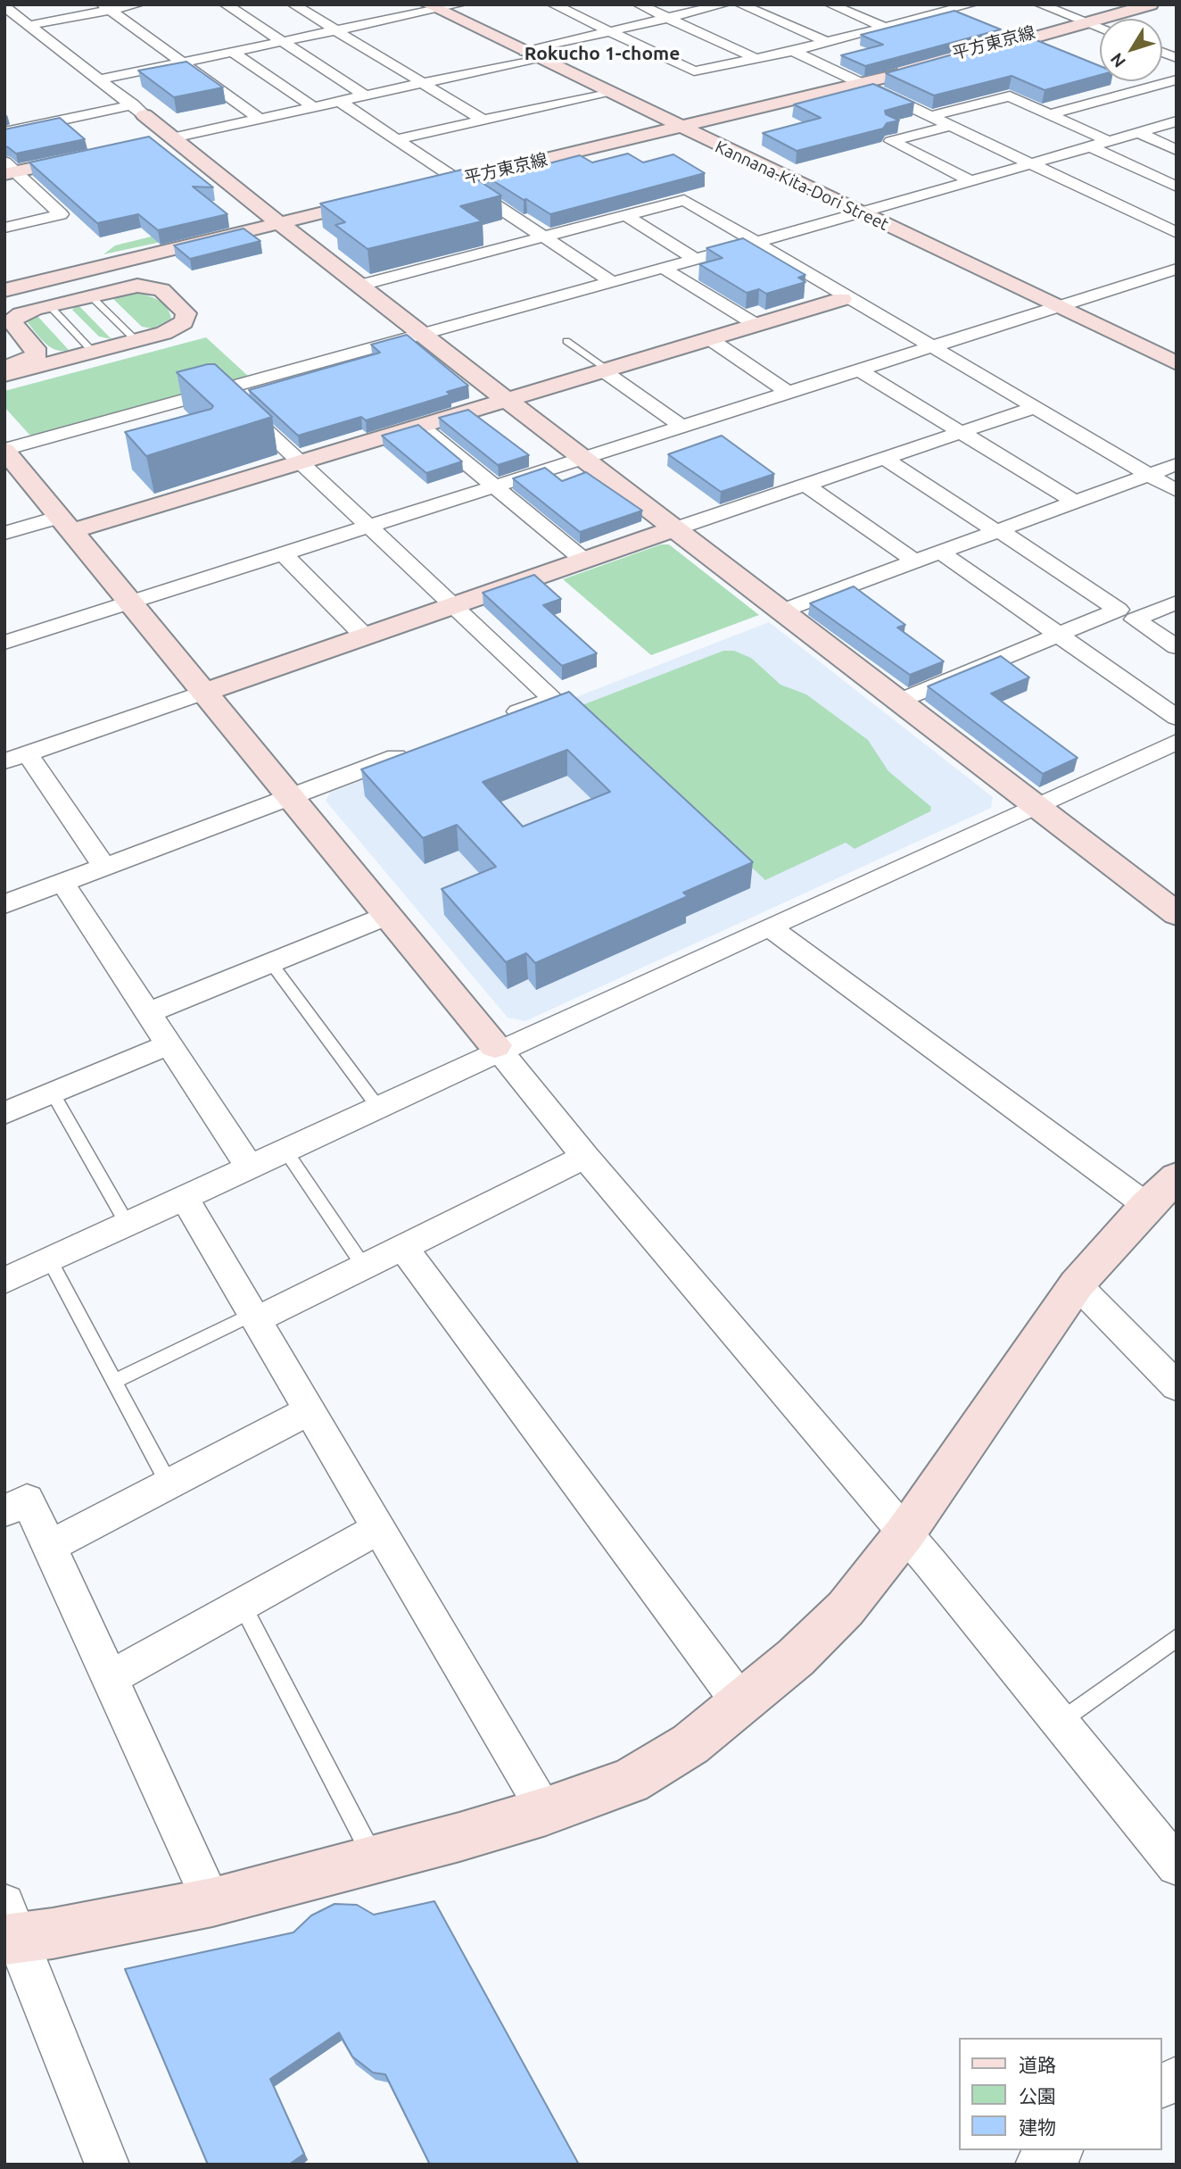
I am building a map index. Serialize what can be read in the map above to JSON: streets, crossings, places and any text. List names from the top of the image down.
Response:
{
  "streets": {
    "street": ["平方東京線", "Kannana-Kita-Dori Street"]
  },
  "crossings": [
    ["平方東京線", "Kannana-Kita-Dori Street"]
  ],
  "districts": ["Rokucho 1-chome"],
  "legend": ["道路", "公園", "建物"],
  "north": "bottom left"
}
